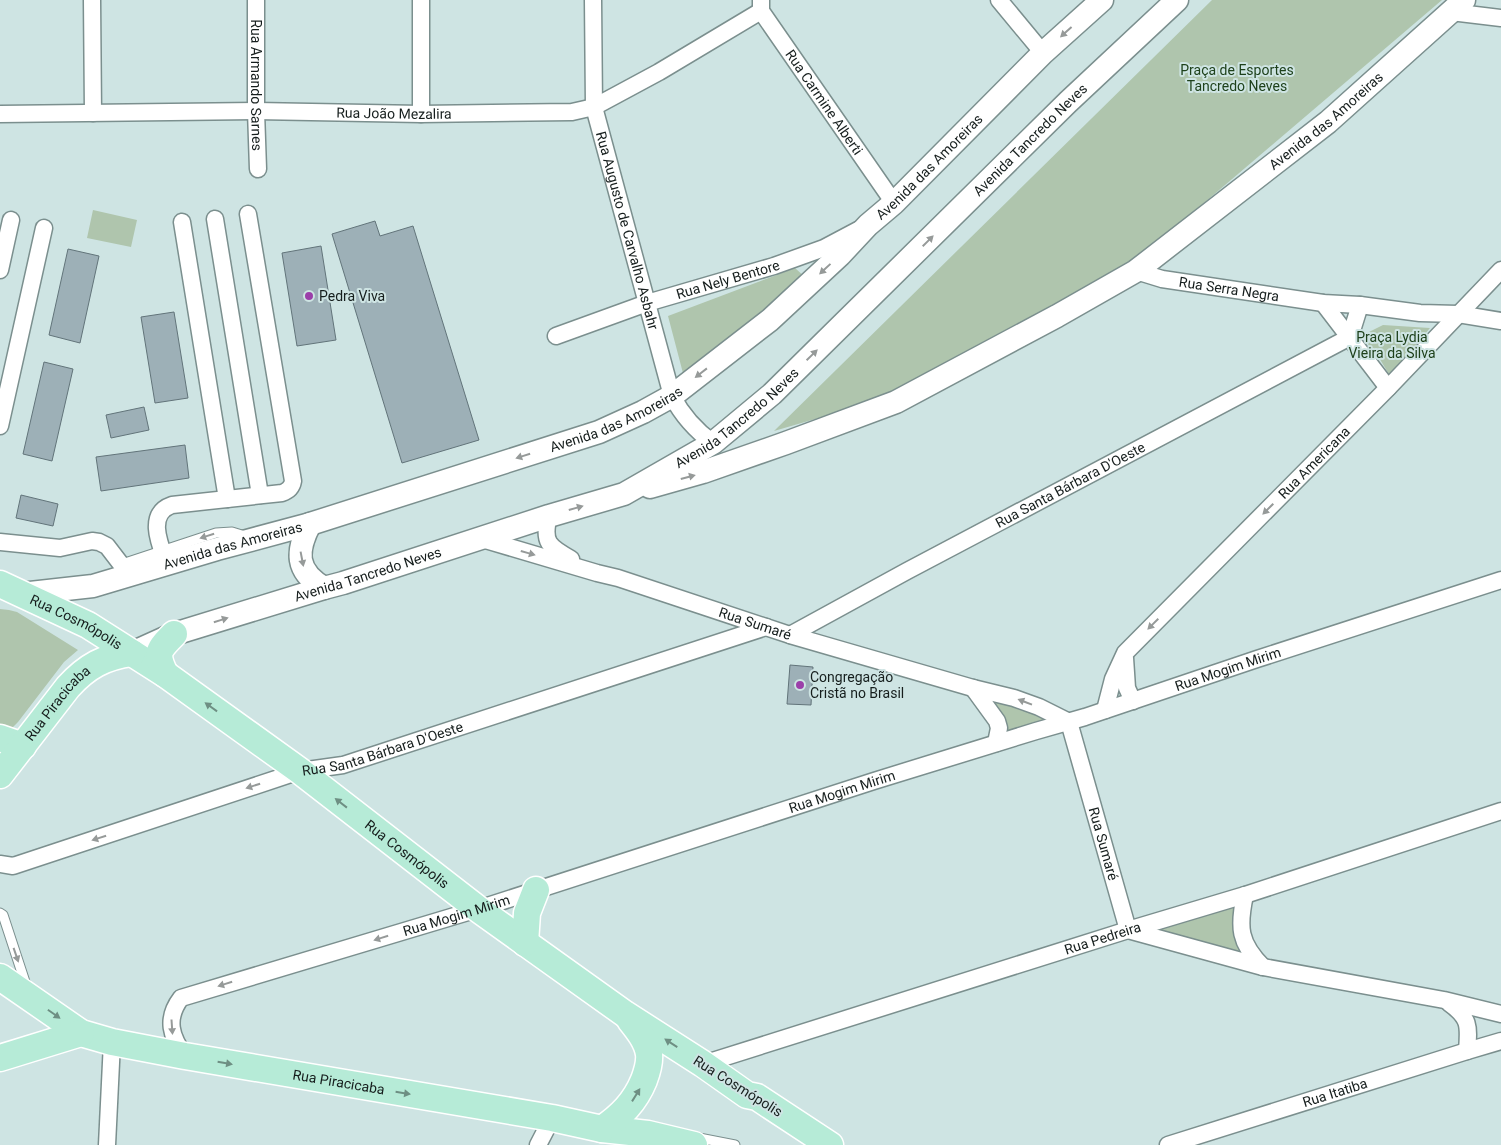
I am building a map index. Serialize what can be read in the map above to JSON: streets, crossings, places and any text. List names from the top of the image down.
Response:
{
  "streets": {
    "main road": [
      "Avenida das Amoreiras",
      "Avenida Tancredo Neves",
      "Rua Cosmópolis",
      "Rua Piracicaba"
    ],
    "street": [
      "Rua Armando Sarnes",
      "Rua Carmine Alberti",
      "Rua João Mezalira",
      "Rua Augusto de Carvalho Asbahr",
      "Rua Nely Bentore",
      "Rua Serra Negra",
      "Rua Americana",
      "Rua Santa Bárbara D'Oeste",
      "Rua Sumaré",
      "Rua Mogim Mirim",
      "Rua Pedreira",
      "Rua Itatiba"
    ]
  },
  "crossings": [
    ["Rua Armando Sarnes", "Rua João Mezalira"],
    ["Rua Carmine Alberti", "Rua João Mezalira"],
    ["Rua Carmine Alberti", "Avenida das Amoreiras"],
    ["Rua João Mezalira", "Rua Augusto de Carvalho Asbahr"],
    ["Avenida das Amoreiras", "Avenida Tancredo Neves"],
    ["Avenida das Amoreiras", "Rua Augusto de Carvalho Asbahr"],
    ["Avenida das Amoreiras", "Rua Nely Bentore"],
    ["Avenida das Amoreiras", "Rua Serra Negra"],
    ["Avenida das Amoreiras", "Rua Cosmópolis"],
    ["Avenida Tancredo Neves", "Rua Augusto de Carvalho Asbahr"],
    ["Avenida Tancredo Neves", "Rua Cosmópolis"],
    ["Avenida Tancredo Neves", "Rua Sumaré"],
    ["Avenida Tancredo Neves", "Rua Piracicaba"],
    ["Rua Augusto de Carvalho Asbahr", "Rua Nely Bentore"],
    ["Rua Serra Negra", "Rua Americana"],
    ["Rua Americana", "Rua Mogim Mirim"],
    ["Rua Santa Bárbara D'Oeste", "Rua Cosmópolis"],
    ["Rua Santa Bárbara D'Oeste", "Rua Sumaré"],
    ["Rua Cosmópolis", "Rua Mogim Mirim"],
    ["Rua Cosmópolis", "Rua Piracicaba"],
    ["Rua Cosmópolis", "Rua Pedreira"],
    ["Rua Sumaré", "Rua Mogim Mirim"],
    ["Rua Sumaré", "Rua Pedreira"],
    ["Rua Mogim Mirim", "Rua Piracicaba"]
  ],
  "one_way": [
    "Avenida Tancredo Neves",
    "Rua Americana",
    "Rua Cosmópolis",
    "Rua Piracicaba"
  ],
  "parks": ["Praça de Esportes Tancredo Neves", "Praça Lydia Vieira da Silva"],
  "places": ["Pedra Viva", "Congregação Cristã no Brasil"]
}
